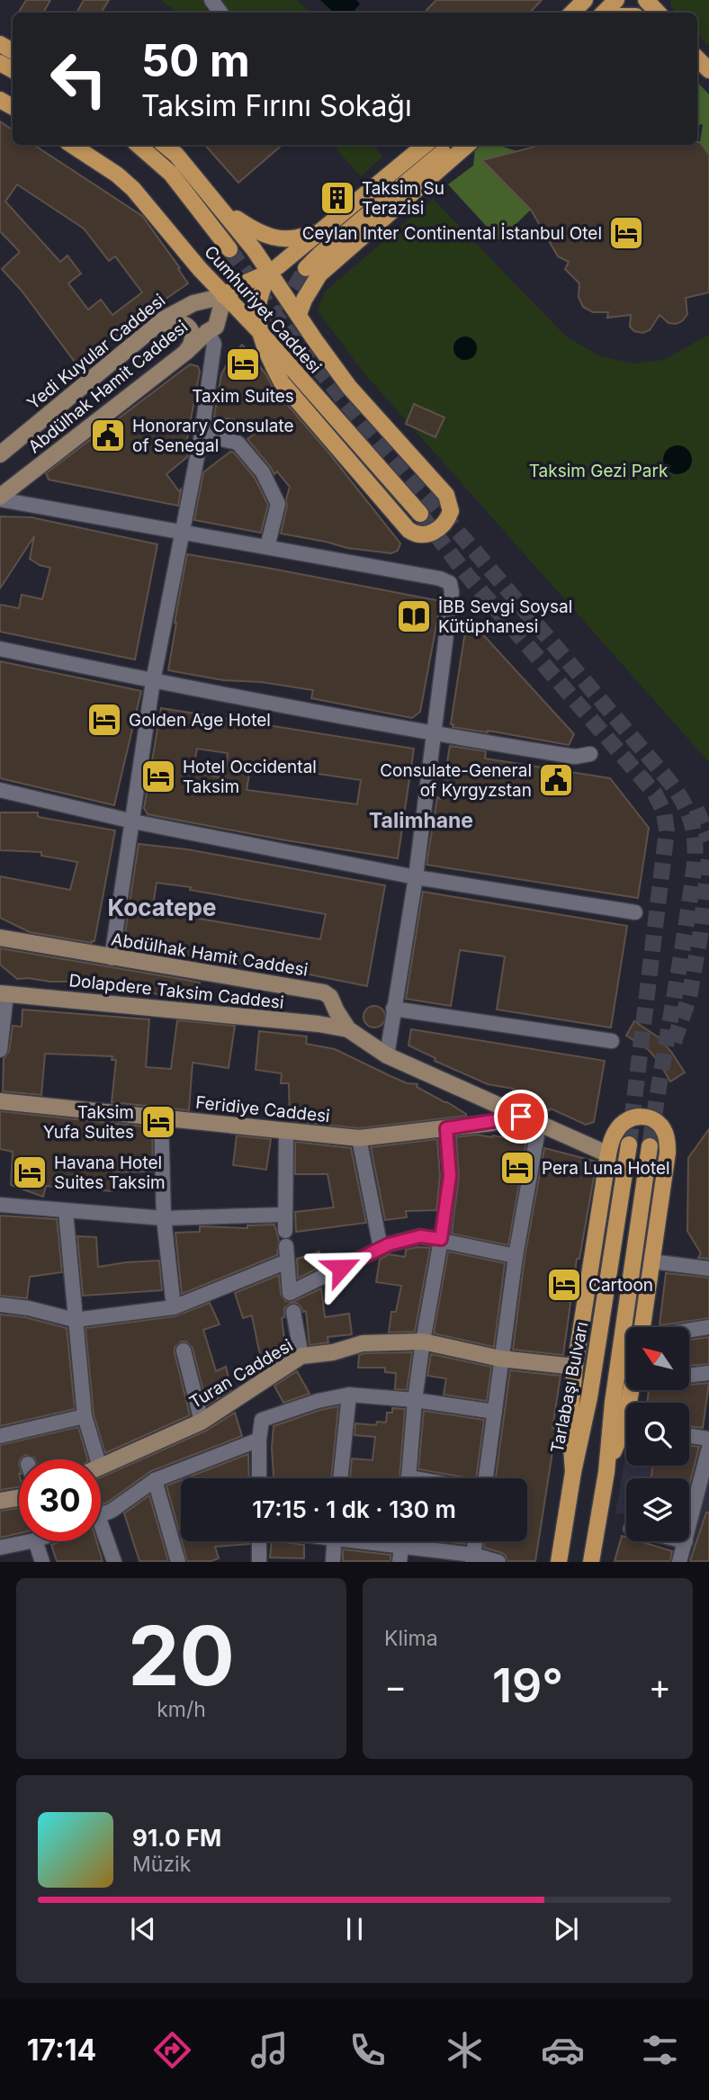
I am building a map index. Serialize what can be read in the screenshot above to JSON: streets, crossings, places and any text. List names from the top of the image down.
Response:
{
  "streets": {
    "main road": ["Cumhuriyet Caddesi", "Tarlabaşı Bulvarı"],
    "street": [
      "Yedi Kuyular Caddesi",
      "Abdülhak Hamit Caddesi",
      "Dolapdere Taksim Caddesi",
      "Feridiye Caddesi",
      "Turan Caddesi"
    ]
  },
  "crossings": [
    ["Cumhuriyet Caddesi", "Yedi Kuyular Caddesi"],
    ["Cumhuriyet Caddesi", "Abdülhak Hamit Caddesi"],
    ["Yedi Kuyular Caddesi", "Abdülhak Hamit Caddesi"],
    ["Abdülhak Hamit Caddesi", "Dolapdere Taksim Caddesi"]
  ],
  "districts": ["Talimhane", "Kocatepe"],
  "parks": ["Taksim Gezi Park"],
  "places": {
    "building": ["Taksim Su Terazisi"],
    "hotel": [
      "Ceylan Inter Continental İstanbul Otel",
      "Taxim Suites",
      "Golden Age Hotel",
      "Hotel Occidental Taksim",
      "Taksim Yufa Suites",
      "Pera Luna Hotel",
      "Havana Hotel Suites Taksim",
      "Cartoon"
    ],
    "public building": ["Honorary Consulate of Senegal", "Consulate-General of Kyrgyzstan"],
    "library": ["İBB Sevgi Soysal Kütüphanesi"]
  },
  "north": "top left",
  "page": {
    "turn": ["50 m", "Taksim Fırını Sokağı"],
    "limit": "30",
    "trip": "17:15 · 1 dk · 130 m",
    "tile": [
      ["20", "km/h"],
      "Klima"
    ],
    "heat": ["−", "19°", "+"],
    "song": ["91.0 FM", "Müzik"],
    "tabs": "17:14"
  }
}
